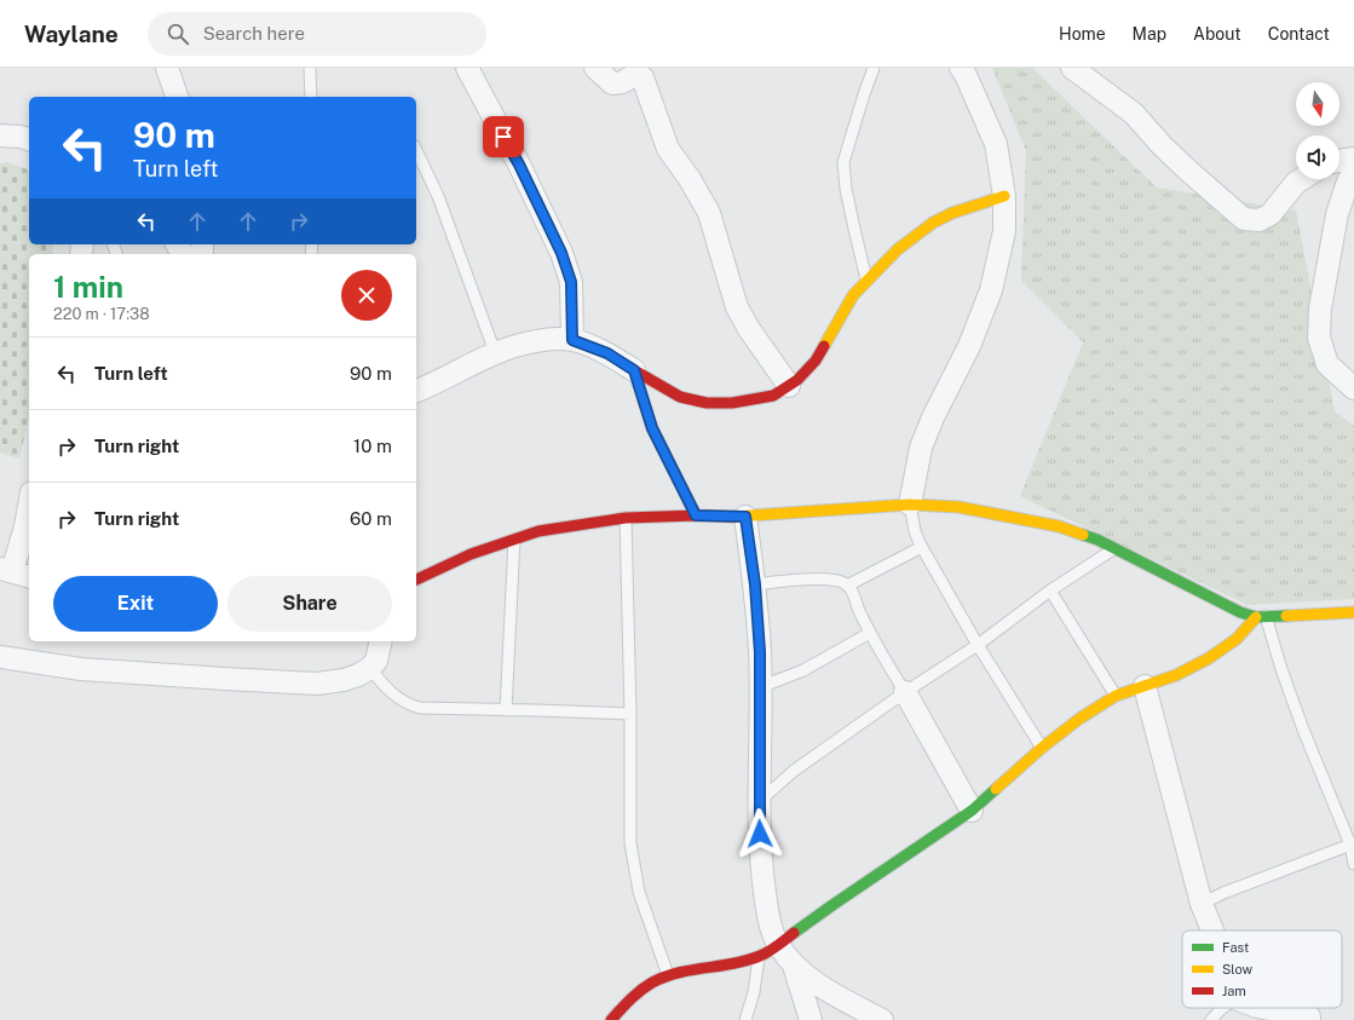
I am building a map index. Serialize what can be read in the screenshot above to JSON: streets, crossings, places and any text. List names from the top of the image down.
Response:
{
  "legend": ["Fast", "Slow", "Jam"],
  "north": "bottom",
  "page": {
    "header": "Waylane",
    "search": "Search here",
    "nav": [
      "Home",
      "Map",
      "About",
      "Contact"
    ],
    "turn": ["90 m", "Turn left"],
    "heading": ["1 min", "220 m · 17:38"],
    "list": [
      {
        "name": "Turn left",
        "value": "90 m"
      },
      {
        "name": "Turn right",
        "value": "10 m"
      },
      {
        "name": "Turn right",
        "value": "60 m"
      }
    ],
    "buttons": ["Exit", "Share"]
  }
}
